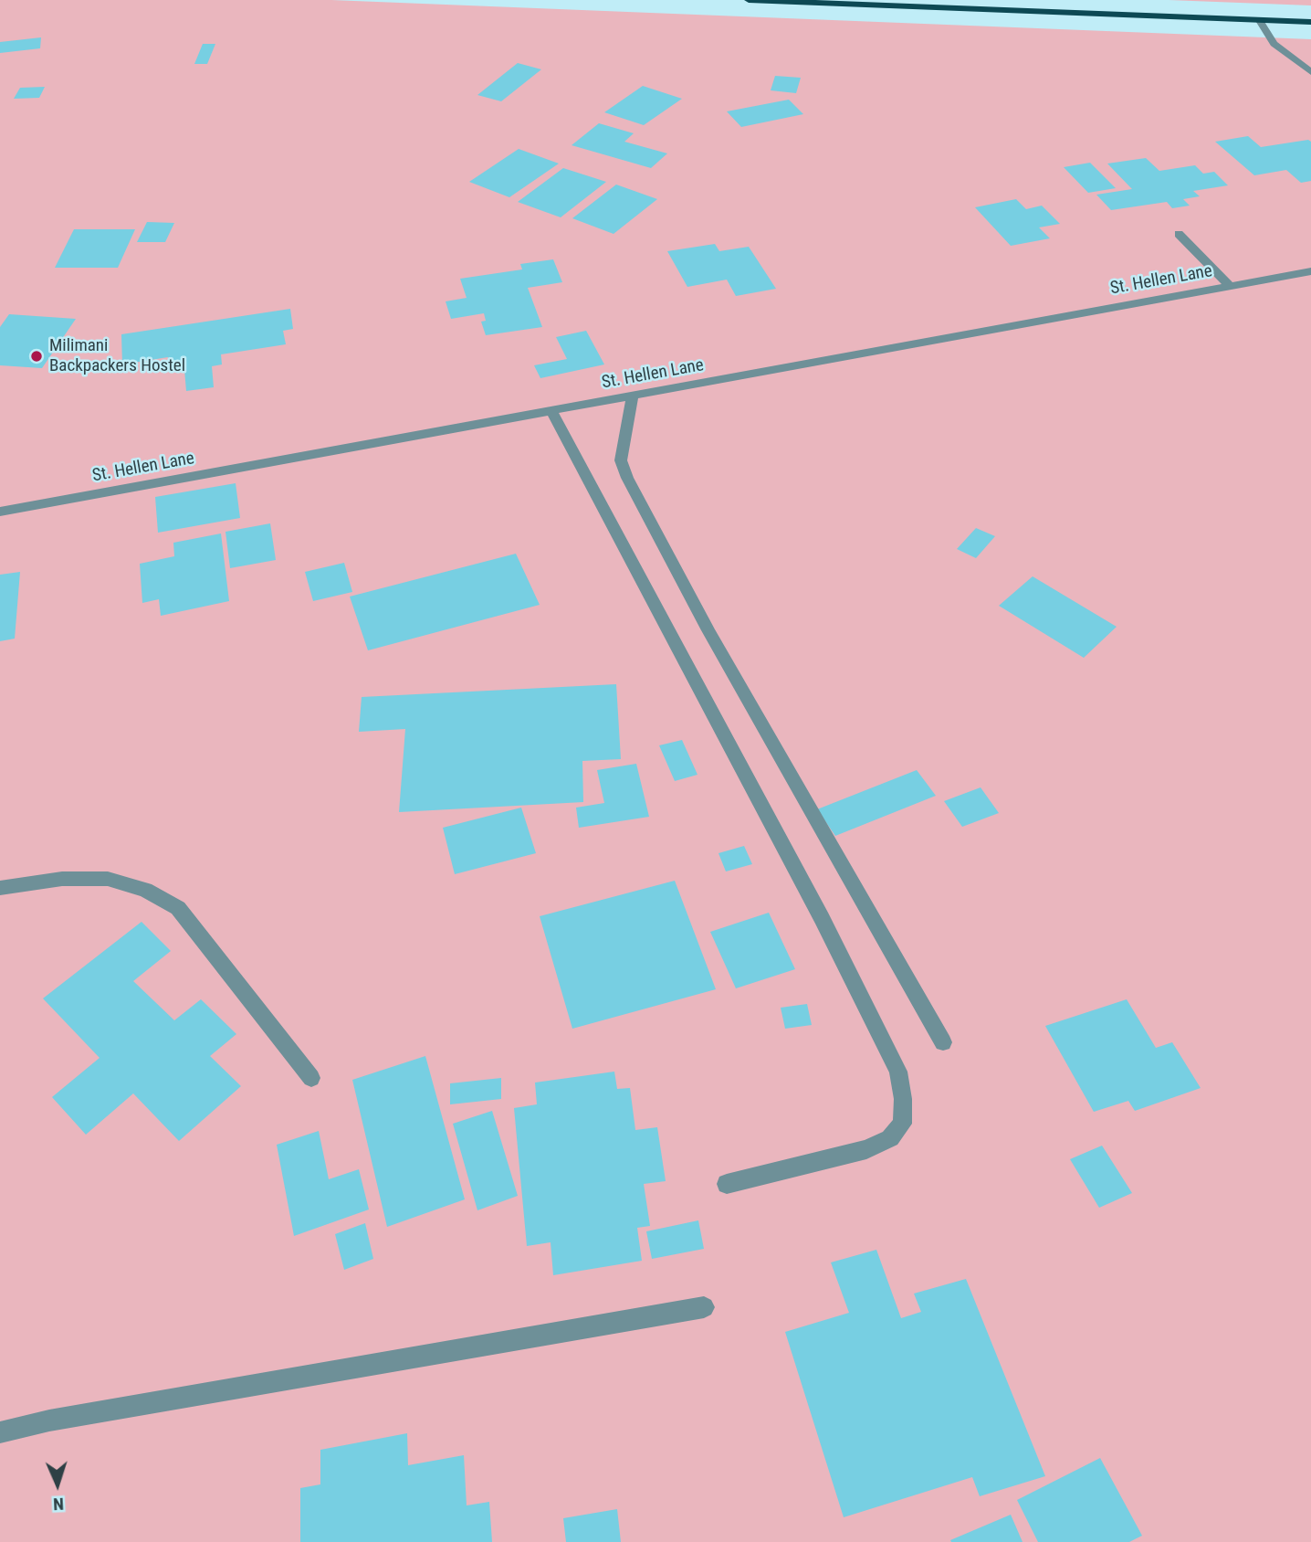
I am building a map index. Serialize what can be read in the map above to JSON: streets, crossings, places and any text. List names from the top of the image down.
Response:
{
  "streets": {
    "street": ["St. Hellen Lane"]
  },
  "places": ["Milimani Backpackers Hostel"],
  "north": "bottom"
}
